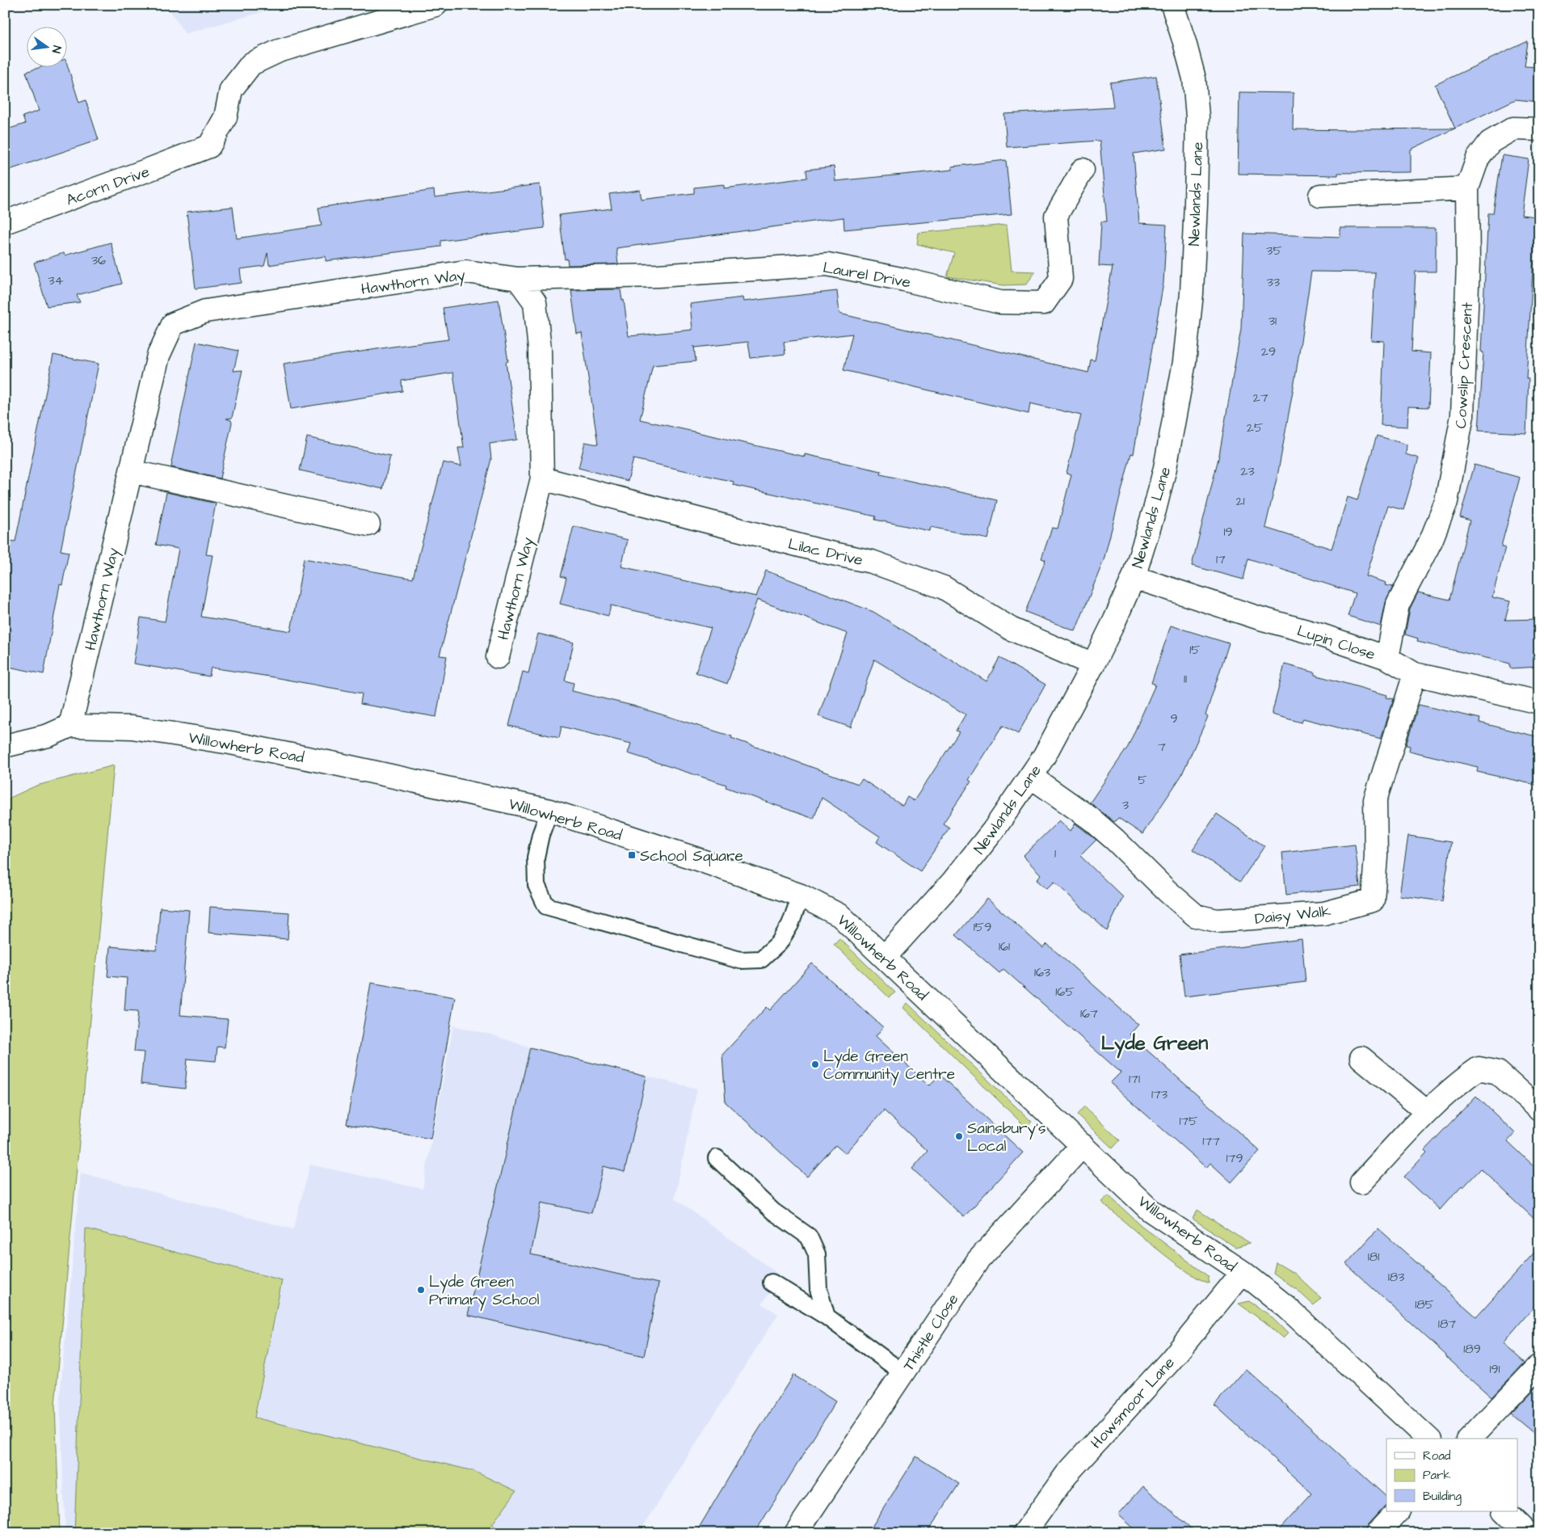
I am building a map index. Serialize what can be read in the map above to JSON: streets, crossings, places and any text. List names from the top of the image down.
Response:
{
  "streets": {
    "street": [
      "Acorn Drive",
      "Newlands Lane",
      "Laurel Drive",
      "Hawthorn Way",
      "Cowslip Crescent",
      "Lilac Drive",
      "Lupin Close",
      "Willowherb Road",
      "Daisy Walk",
      "Thistle Close",
      "Howsmoor Lane"
    ]
  },
  "crossings": [
    ["Newlands Lane", "Lilac Drive"],
    ["Newlands Lane", "Lupin Close"],
    ["Newlands Lane", "Willowherb Road"],
    ["Newlands Lane", "Daisy Walk"],
    ["Laurel Drive", "Hawthorn Way"],
    ["Hawthorn Way", "Lilac Drive"],
    ["Hawthorn Way", "Willowherb Road"],
    ["Cowslip Crescent", "Lupin Close"],
    ["Lupin Close", "Daisy Walk"],
    ["Willowherb Road", "Thistle Close"],
    ["Willowherb Road", "Howsmoor Lane"]
  ],
  "districts": ["Lyde Green"],
  "places": {
    "transit": ["School Square"],
    "other": ["Lyde Green Community Centre", "Sainsbury's Local", "Lyde Green Primary School"]
  },
  "house_numbers": [
    "35",
    "36",
    "34",
    "33",
    "31",
    "29",
    "27",
    "25",
    "23",
    "21",
    "19",
    "17",
    "15",
    "11",
    "9",
    "7",
    "5",
    "3",
    "1",
    "159",
    "161",
    "163",
    "165",
    "167",
    "171",
    "173",
    "175",
    "177",
    "179",
    "181",
    "183",
    "185",
    "187",
    "189",
    "191"
  ],
  "legend": ["Road", "Park", "Building"],
  "north": "right"
}
